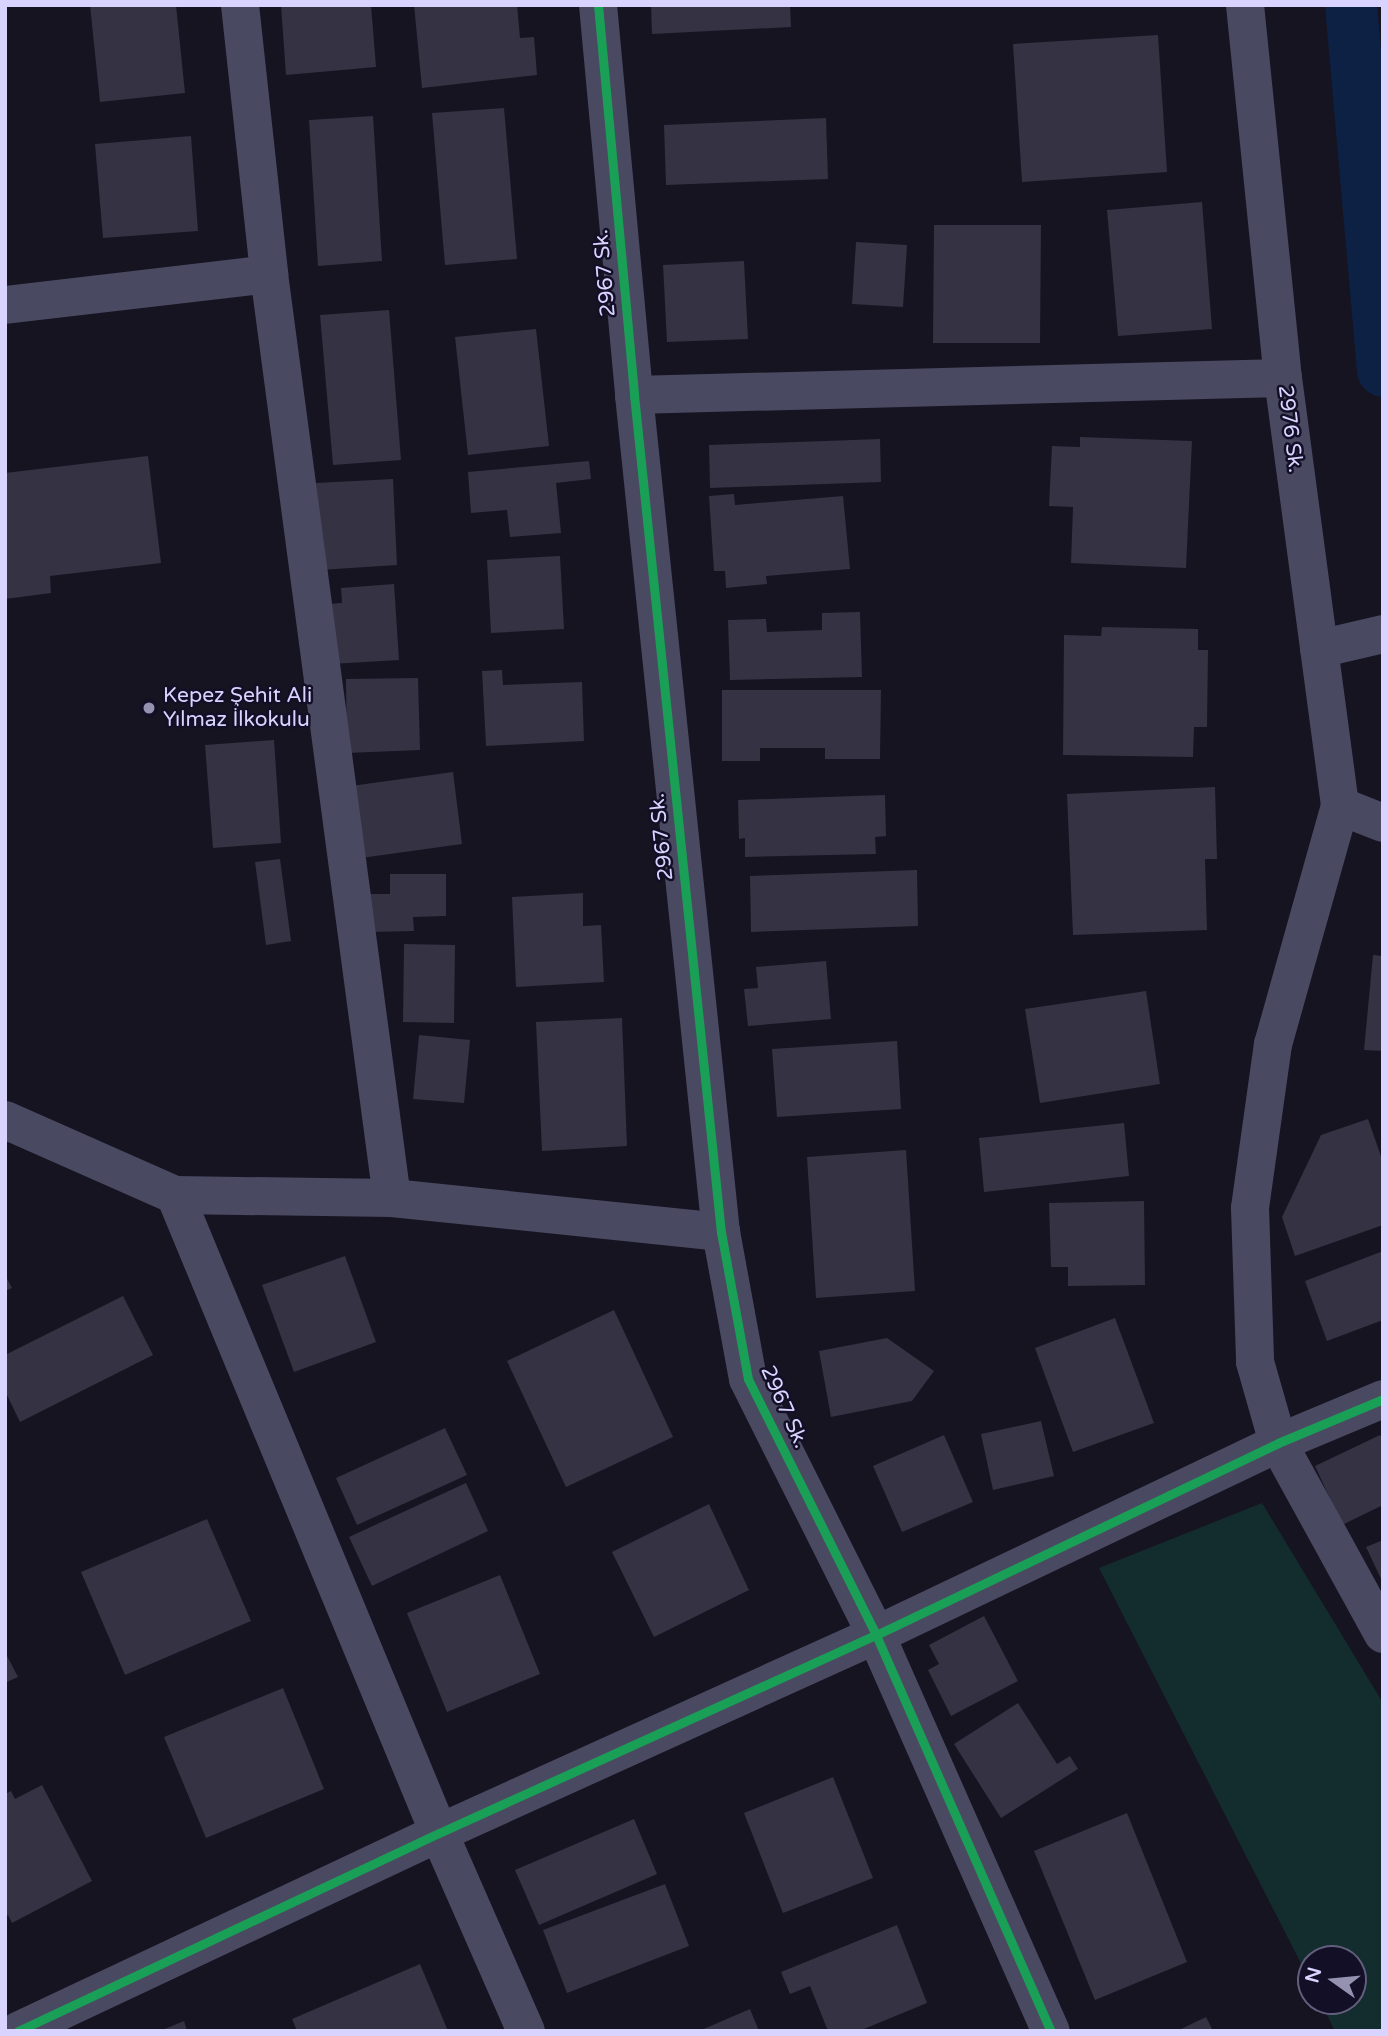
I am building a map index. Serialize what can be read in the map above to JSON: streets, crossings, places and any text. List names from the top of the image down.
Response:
{
  "streets": {
    "street": ["2967 Sk.", "2976 Sk."]
  },
  "places": ["Kepez Şehit Ali Yılmaz İlkokulu"],
  "north": "left"
}
